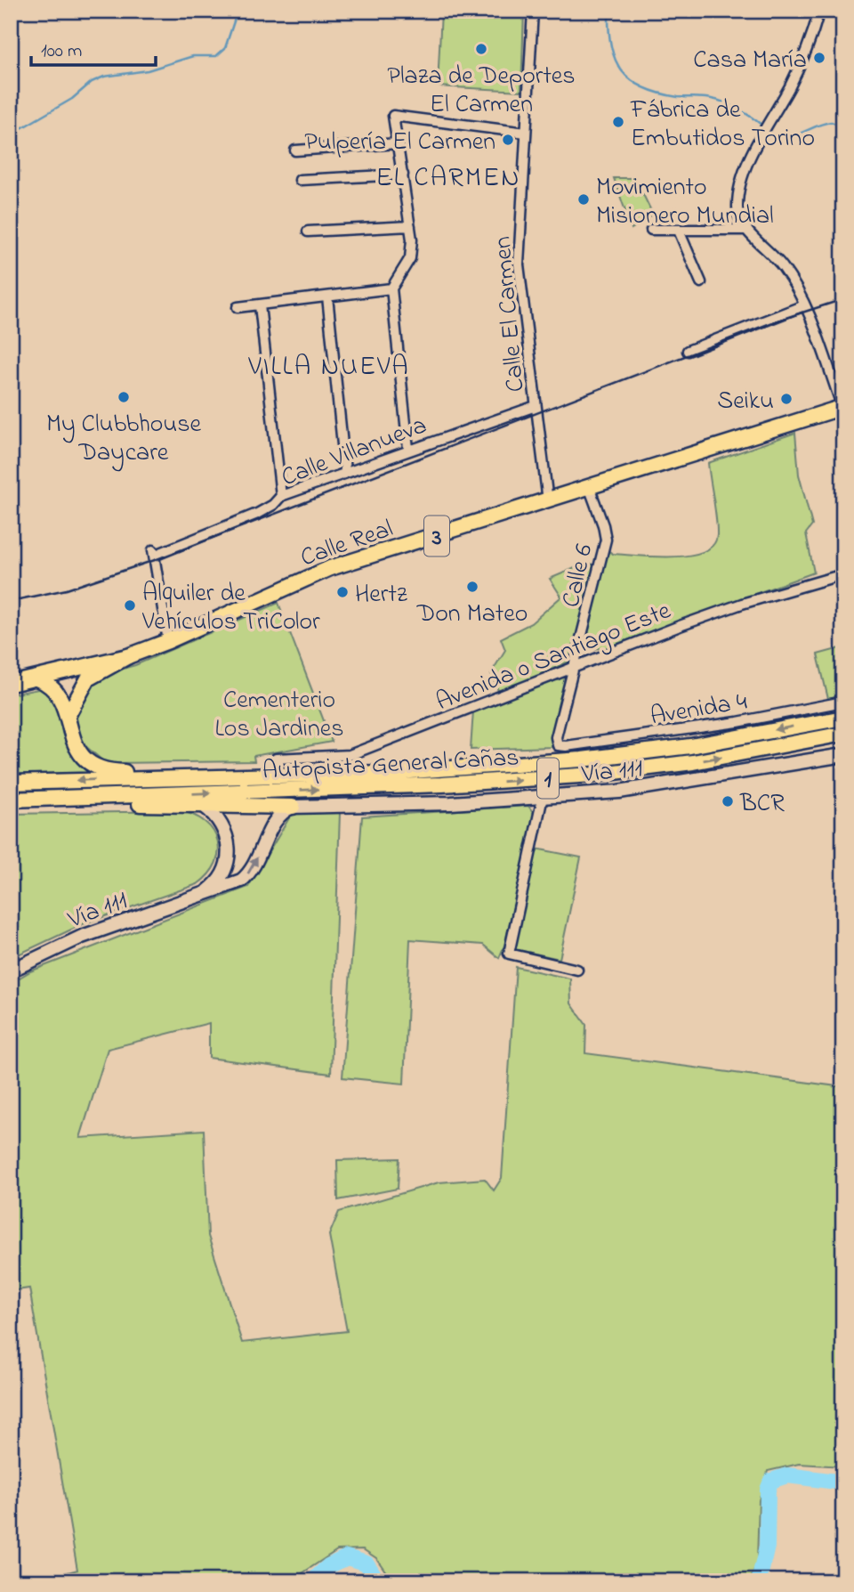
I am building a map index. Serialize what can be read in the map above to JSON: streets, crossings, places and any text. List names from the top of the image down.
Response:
{
  "streets": {
    "main road": [
      "3",
      "Calle Real",
      "Autopista General Cañas",
      "Vía 111",
      "1"
    ],
    "street": [
      "Calle El Carmen",
      "Calle Villanueva",
      "Calle 6",
      "Avenida 0 Santiago Este",
      "Avenida 4"
    ]
  },
  "crossings": [
    ["Calle El Carmen", "Calle Villanueva"],
    ["Calle El Carmen", "Calle Real"],
    ["Calle Villanueva", "Calle Real"],
    ["Calle Real", "Calle 6"],
    ["Calle 6", "Avenida 0 Santiago Este"],
    ["Calle 6", "Avenida 4"]
  ],
  "districts": ["EL CARMEN", "VILLA NUEVA"],
  "parks": ["Cementerio Los Jardines"],
  "places": [
    "Plaza de Deportes El Carmen",
    "Casa María",
    "Fábrica de Embutidos Torino",
    "Pulpería El Carmen",
    "Movimiento Misionero Mundial",
    "My Clubbhouse Daycare",
    "Seiku",
    "Don Mateo",
    "Hertz",
    "Alquiler de Vehículos TriColor",
    "BCR"
  ],
  "scale_bar": "100 m"
}
